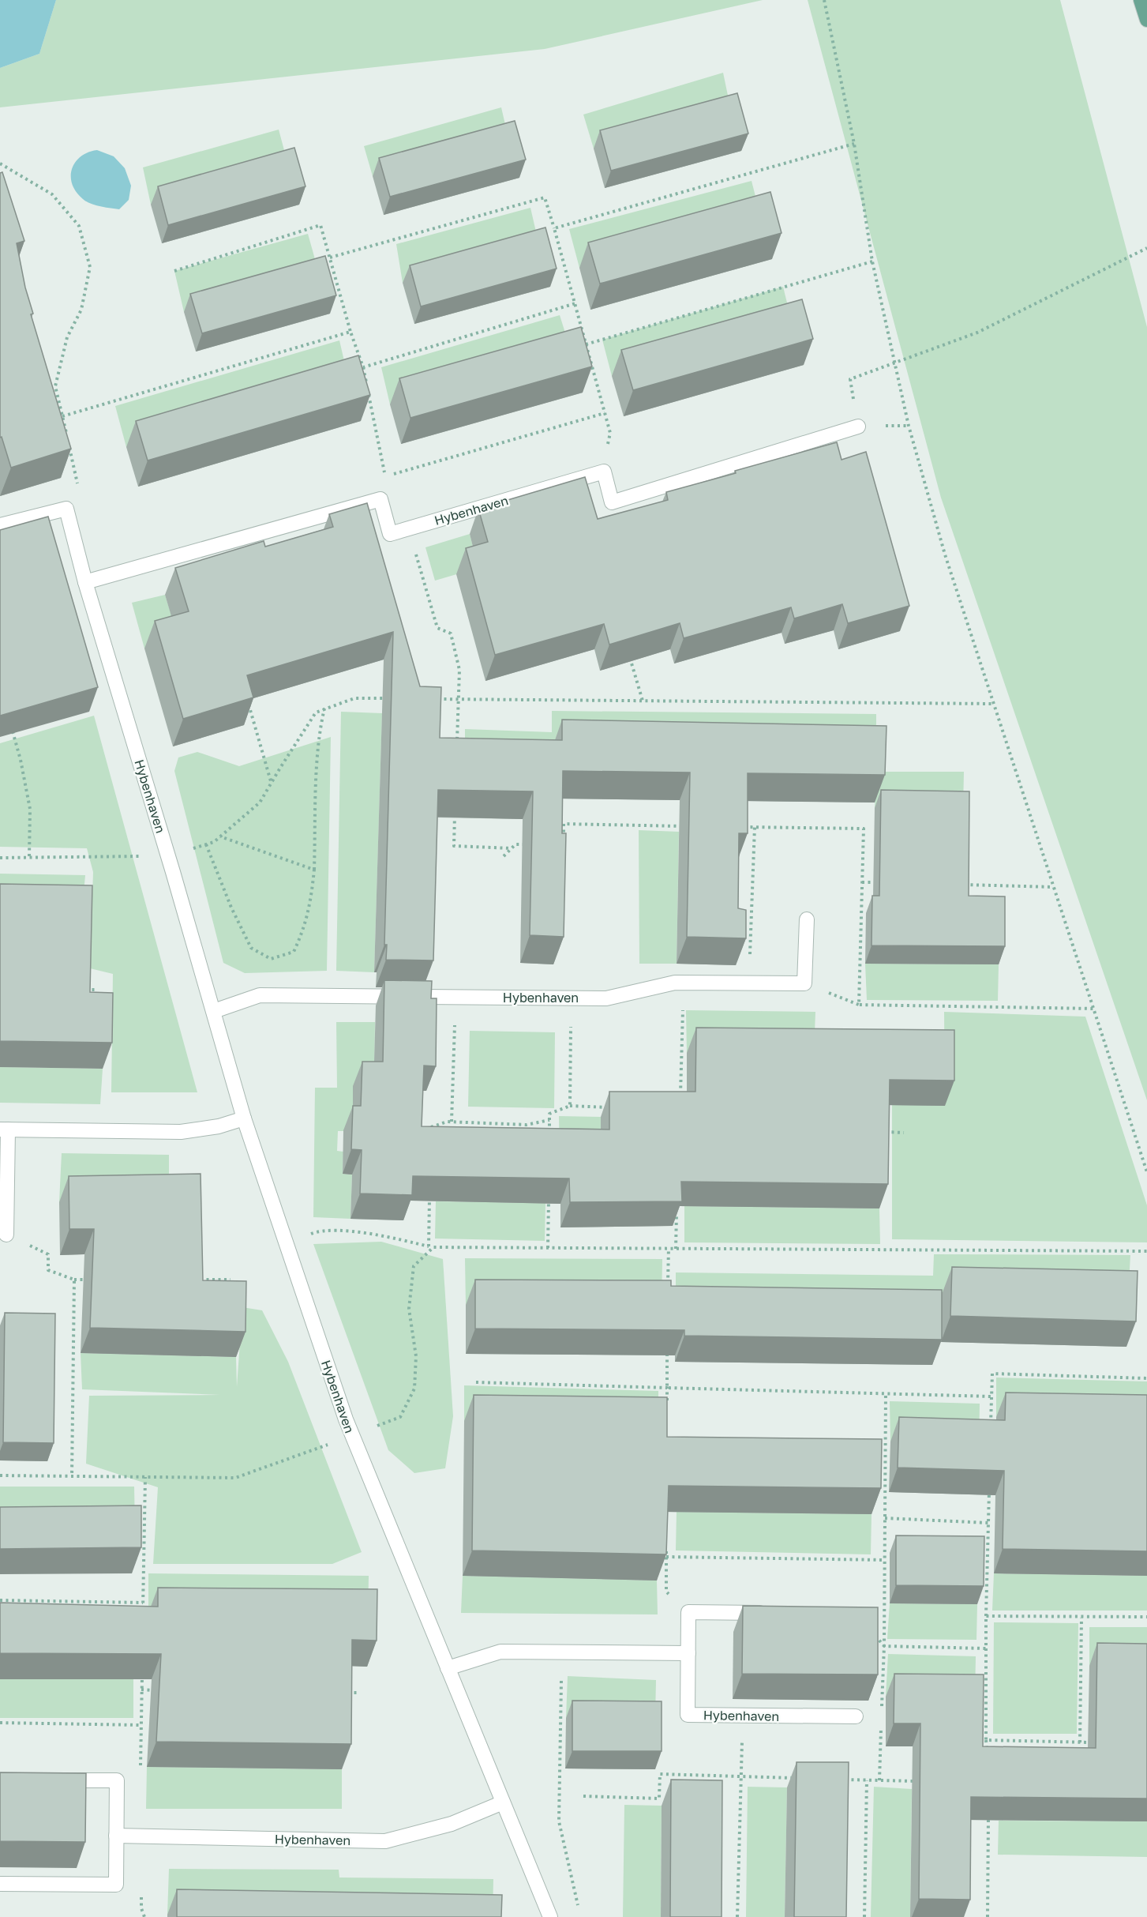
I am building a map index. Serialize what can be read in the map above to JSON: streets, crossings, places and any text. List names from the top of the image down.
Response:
{
  "streets": {
    "street": ["Hybenhaven"]
  }
}
